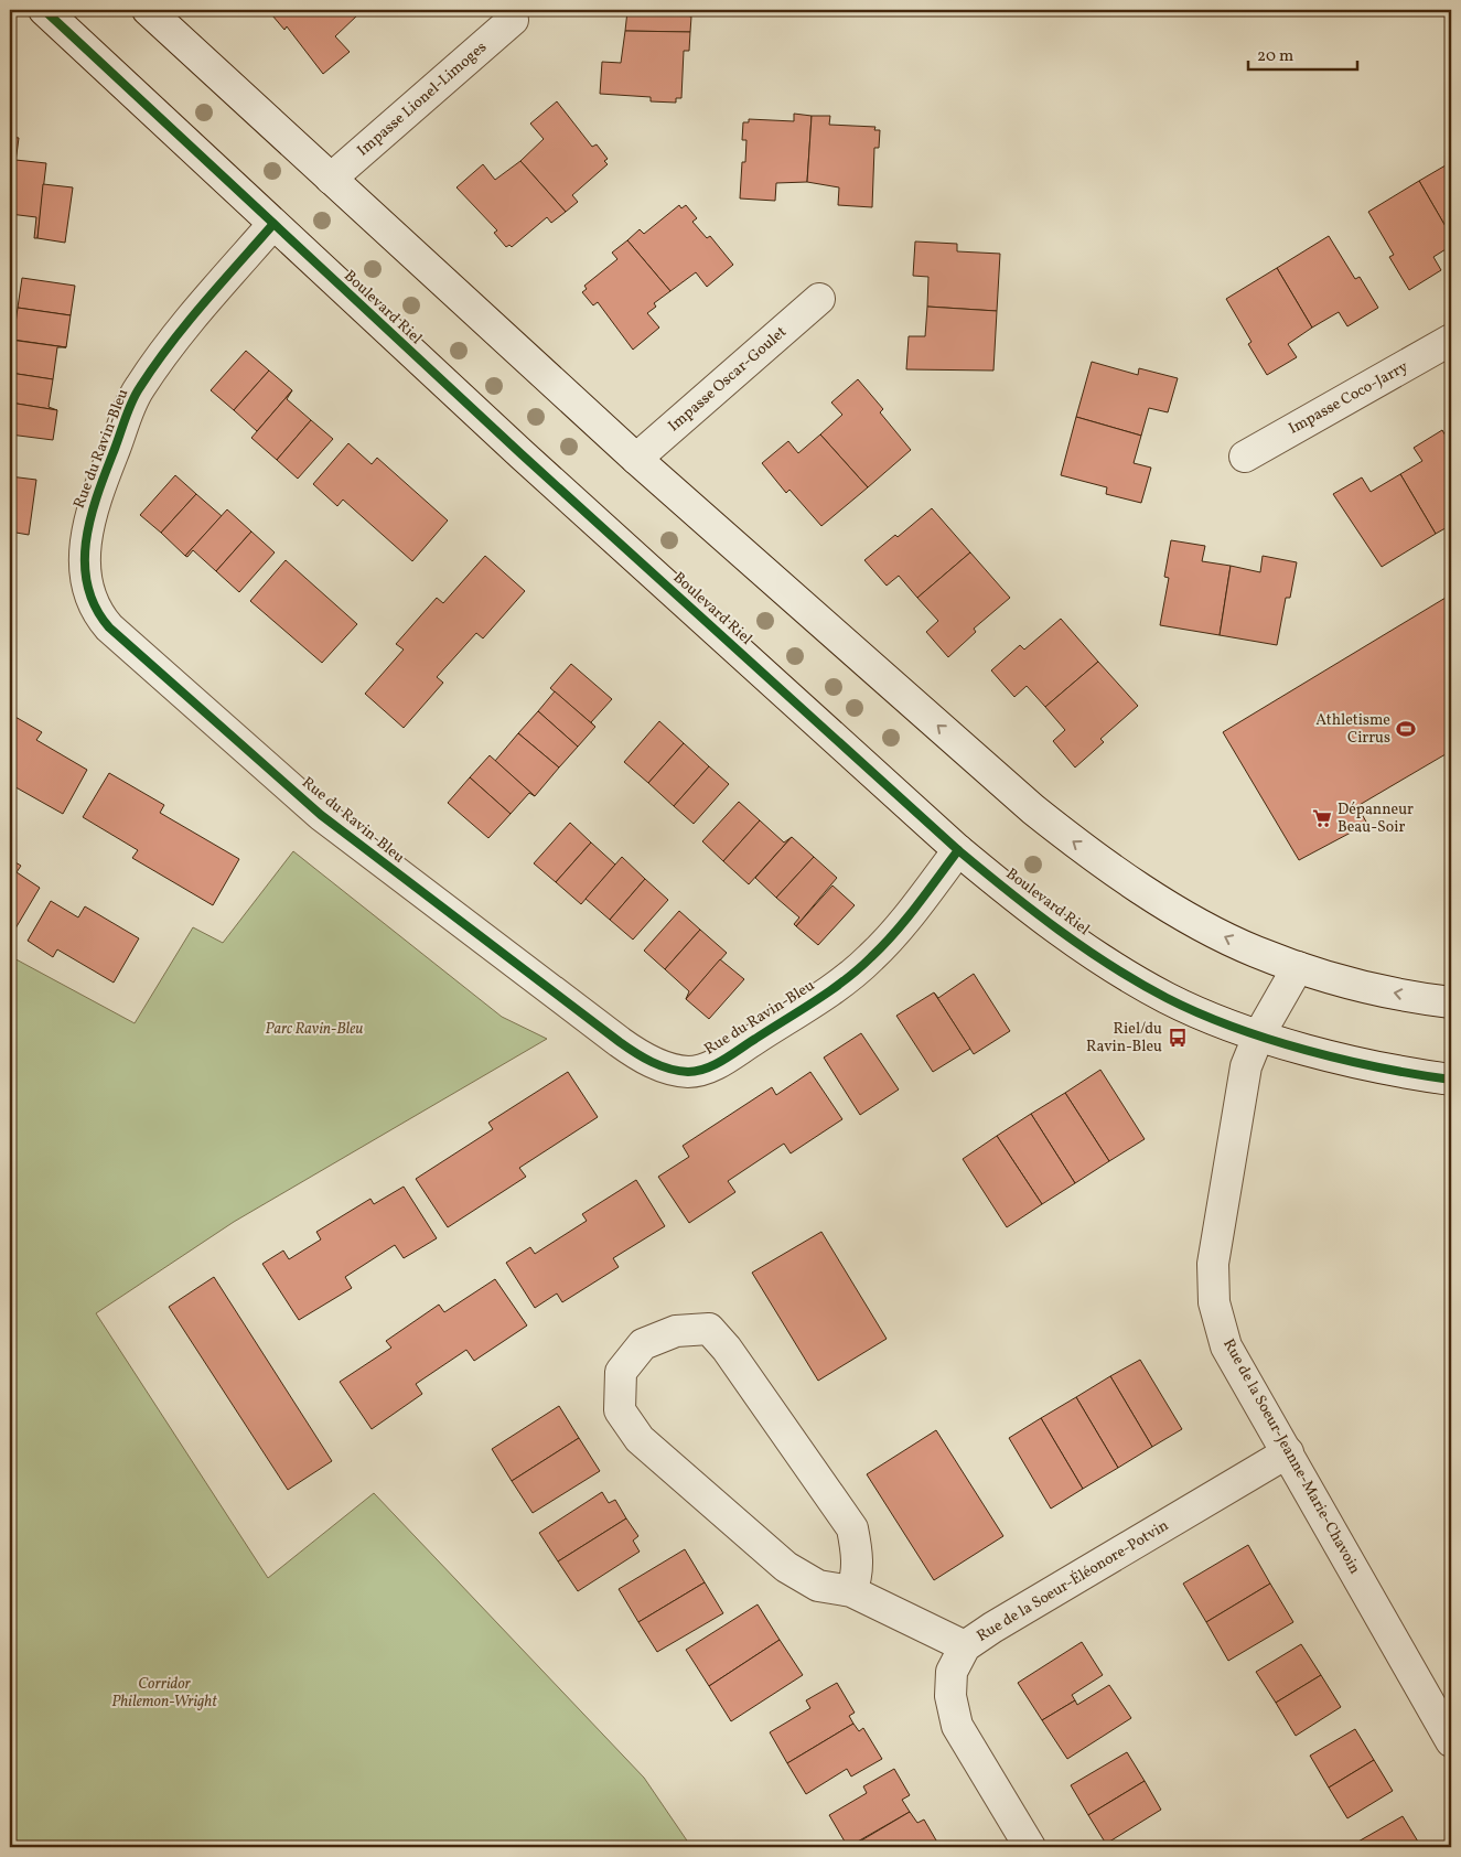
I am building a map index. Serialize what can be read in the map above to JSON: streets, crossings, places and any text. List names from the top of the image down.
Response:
{
  "streets": {
    "street": [
      "Impasse Lionel-Limoges",
      "Boulevard Riel",
      "Impasse Oscar-Goulet",
      "Impasse Coco-Jarry",
      "Rue du Ravin-Bleu",
      "Rue de la Soeur-Jeanne-Marie-Chavoin",
      "Rue de la Soeur-Éléonore-Potvin"
    ]
  },
  "crossings": [
    ["Boulevard Riel", "Rue du Ravin-Bleu"],
    ["Boulevard Riel", "Rue de la Soeur-Jeanne-Marie-Chavoin"],
    ["Rue de la Soeur-Jeanne-Marie-Chavoin", "Rue de la Soeur-Éléonore-Potvin"]
  ],
  "parks": ["Parc Ravin-Bleu", "Corridor Philemon-Wright"],
  "places": {
    "sports": ["Athletisme Cirrus"],
    "supermarket": ["Dépanneur Beau-Soir"],
    "bus stop": ["Riel/du Ravin-Bleu"]
  },
  "scale_bar": "20 m"
}
